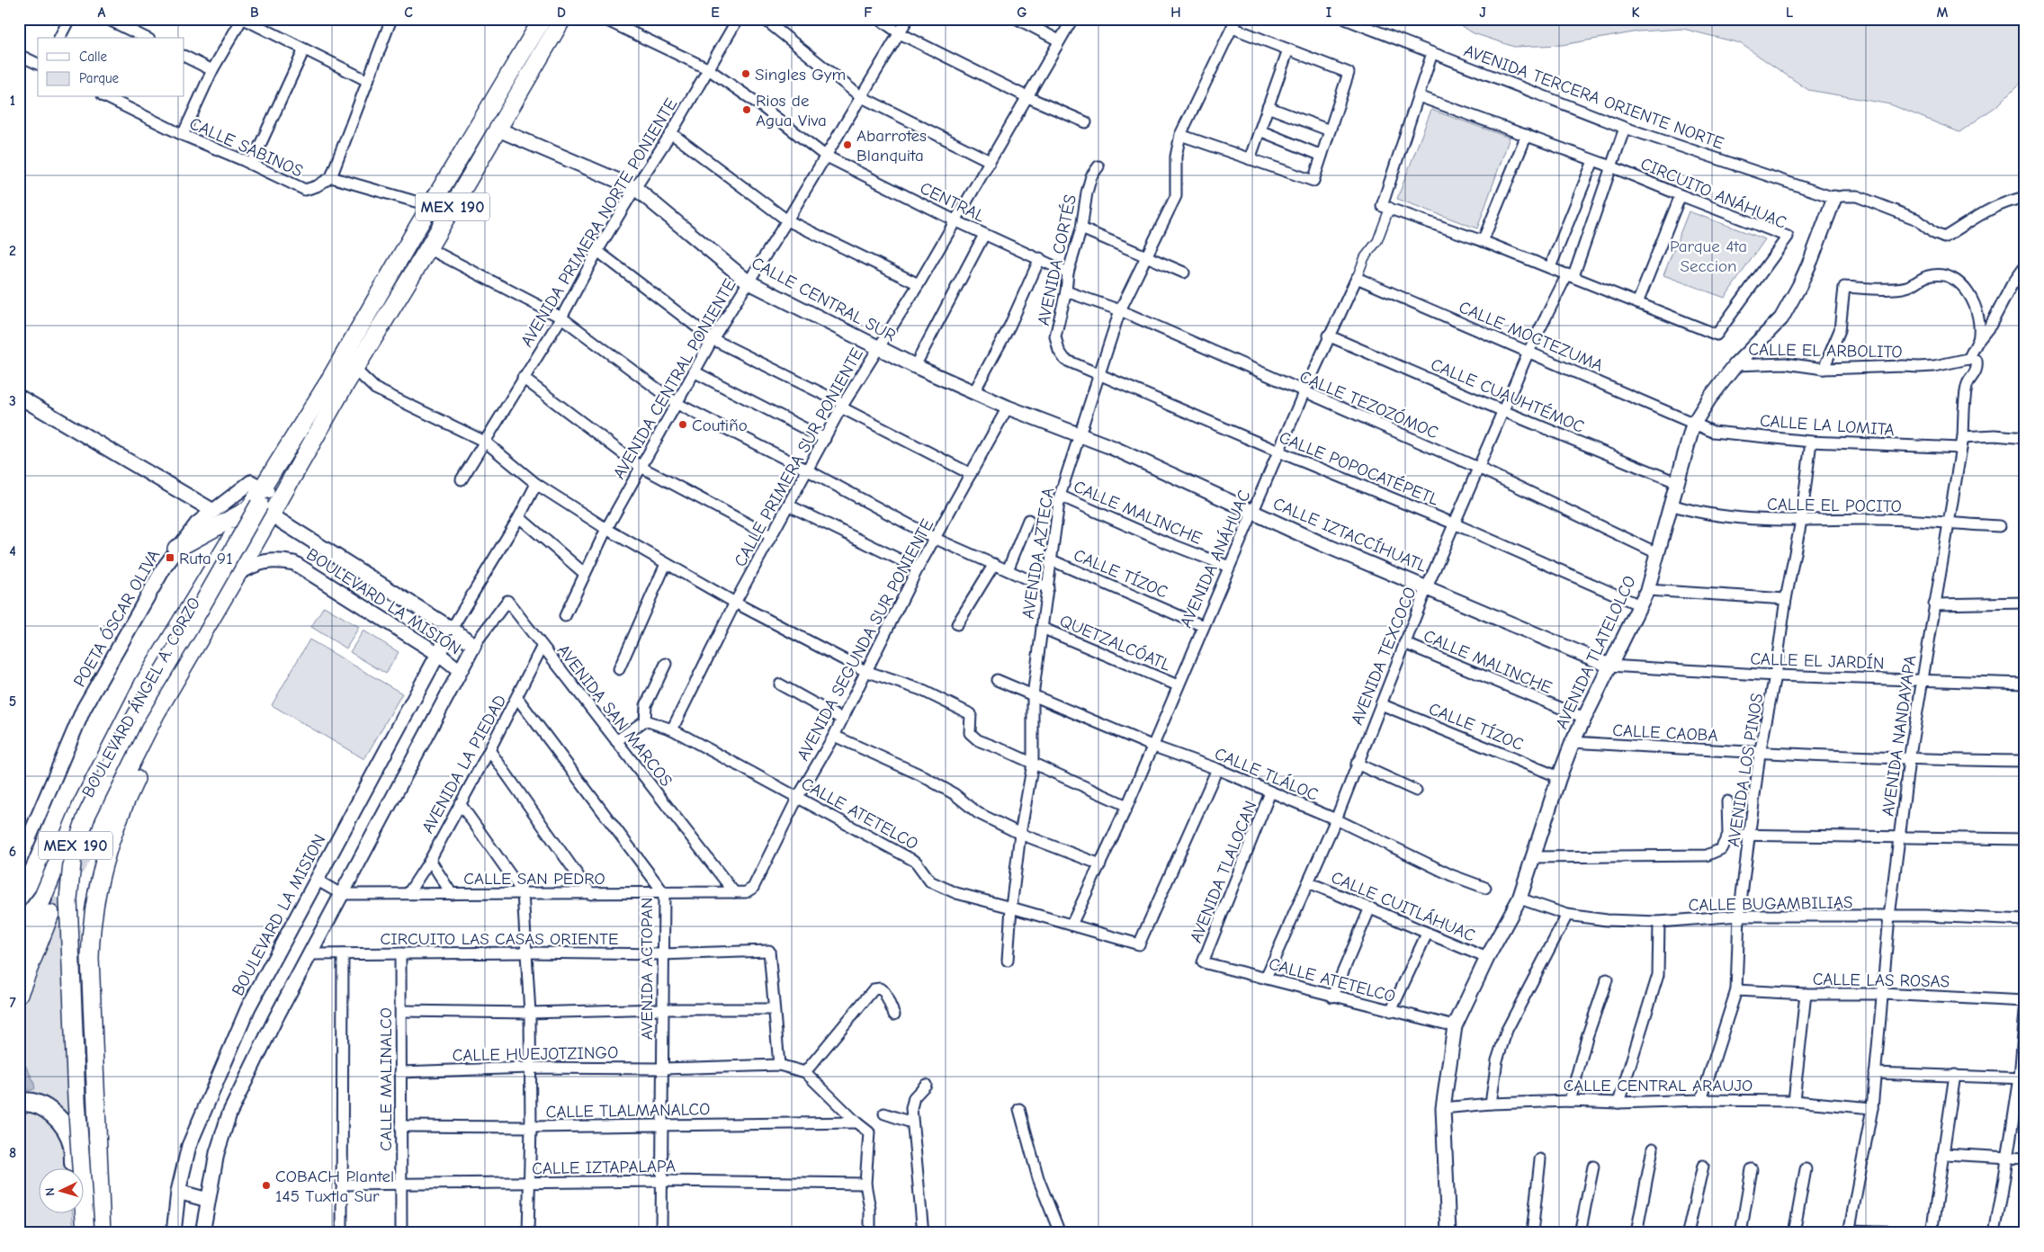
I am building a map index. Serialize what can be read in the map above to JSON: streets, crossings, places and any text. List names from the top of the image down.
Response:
{
  "streets": {
    "main road": ["MEX 190", "BOULEVARD ÁNGEL A. CORZO"],
    "street": [
      "AVENIDA TERCERA ORIENTE NORTE",
      "CALLE SABINOS",
      "CIRCUITO ANÁHUAC",
      "CENTRAL",
      "AVENIDA PRIMERA NORTE PONIENTE",
      "AVENIDA CORTÉS",
      "CALLE CENTRAL SUR",
      "CALLE MOCTEZUMA",
      "CALLE EL ARBOLITO",
      "AVENIDA CENTRAL PONIENTE",
      "CALLE CUAUHTÉMOC",
      "CALLE TEZOZÓMOC",
      "CALLE LA LOMITA",
      "CALLE PRIMERA SUR PONIENTE",
      "CALLE POPOCATÉPETL",
      "CALLE EL POCITO",
      "CALLE MALINCHE",
      "CALLE IZTACCÍHUATL",
      "AVENIDA AZTECA",
      "AVENIDA ANÁHUAC",
      "CALLE TÍZOC",
      "BOULEVARD LA MISIÓN",
      "POETA ÓSCAR OLIVA",
      "AVENIDA SEGUNDA SUR PONIENTE",
      "QUETZALCÓATL",
      "AVENIDA TLATELOLCO",
      "AVENIDA TEXCOCO",
      "CALLE EL JARDÍN",
      "AVENIDA SAN MARCOS",
      "CALLE CAOBA",
      "AVENIDA NANDAYAPA",
      "AVENIDA LA PIEDAD",
      "AVENIDA LOS PINOS",
      "CALLE TLÁLOC",
      "CALLE ATETELCO",
      "AVENIDA TLALOCAN",
      "CALLE SAN PEDRO",
      "CALLE BUGAMBILIAS",
      "CALLE CUITLÁHUAC",
      "BOULEVARD LA MISION",
      "CIRCUITO LAS CASAS ORIENTE",
      "AVENIDA ACTOPAN",
      "CALLE LAS ROSAS",
      "CALLE HUEJOTZINGO",
      "CALLE MALINALCO",
      "CALLE CENTRAL ARAUJO",
      "CALLE TLALMANALCO",
      "CALLE IZTAPALAPA"
    ]
  },
  "crossings": [
    ["AVENIDA TERCERA ORIENTE NORTE", "AVENIDA TLATELOLCO"],
    ["AVENIDA TERCERA ORIENTE NORTE", "AVENIDA TEXCOCO"],
    ["CIRCUITO ANÁHUAC", "AVENIDA ANÁHUAC"],
    ["CIRCUITO ANÁHUAC", "AVENIDA TEXCOCO"],
    ["CENTRAL", "AVENIDA PRIMERA NORTE PONIENTE"],
    ["CENTRAL", "AVENIDA CORTÉS"],
    ["CENTRAL", "AVENIDA CENTRAL PONIENTE"],
    ["CENTRAL", "CALLE PRIMERA SUR PONIENTE"],
    ["MEX 190", "CALLE CENTRAL SUR"],
    ["MEX 190", "BOULEVARD LA MISIÓN"],
    ["MEX 190", "POETA ÓSCAR OLIVA"],
    ["MEX 190", "BOULEVARD ÁNGEL A. CORZO"],
    ["AVENIDA PRIMERA NORTE PONIENTE", "CALLE CENTRAL SUR"],
    ["AVENIDA CORTÉS", "CALLE TEZOZÓMOC"],
    ["AVENIDA CORTÉS", "CALLE POPOCATÉPETL"],
    ["CALLE CENTRAL SUR", "AVENIDA CENTRAL PONIENTE"],
    ["CALLE CENTRAL SUR", "CALLE PRIMERA SUR PONIENTE"],
    ["CALLE CENTRAL SUR", "CALLE IZTACCÍHUATL"],
    ["CALLE CENTRAL SUR", "AVENIDA AZTECA"],
    ["CALLE CENTRAL SUR", "AVENIDA SEGUNDA SUR PONIENTE"],
    ["CALLE MOCTEZUMA", "CALLE LA LOMITA"],
    ["CALLE MOCTEZUMA", "AVENIDA ANÁHUAC"],
    ["CALLE MOCTEZUMA", "AVENIDA TLATELOLCO"],
    ["CALLE MOCTEZUMA", "AVENIDA TEXCOCO"],
    ["CALLE EL ARBOLITO", "AVENIDA TLATELOLCO"],
    ["CALLE EL ARBOLITO", "AVENIDA NANDAYAPA"],
    ["CALLE CUAUHTÉMOC", "AVENIDA ANÁHUAC"],
    ["CALLE CUAUHTÉMOC", "AVENIDA TLATELOLCO"],
    ["CALLE CUAUHTÉMOC", "AVENIDA TEXCOCO"],
    ["CALLE TEZOZÓMOC", "AVENIDA AZTECA"],
    ["CALLE TEZOZÓMOC", "AVENIDA ANÁHUAC"],
    ["CALLE TEZOZÓMOC", "AVENIDA TLATELOLCO"],
    ["CALLE TEZOZÓMOC", "AVENIDA TEXCOCO"],
    ["CALLE LA LOMITA", "AVENIDA TLATELOLCO"],
    ["CALLE LA LOMITA", "AVENIDA NANDAYAPA"],
    ["CALLE LA LOMITA", "AVENIDA LOS PINOS"],
    ["CALLE PRIMERA SUR PONIENTE", "CALLE ATETELCO"],
    ["CALLE POPOCATÉPETL", "AVENIDA AZTECA"],
    ["CALLE POPOCATÉPETL", "AVENIDA ANÁHUAC"],
    ["CALLE POPOCATÉPETL", "AVENIDA TLATELOLCO"],
    ["CALLE POPOCATÉPETL", "AVENIDA TEXCOCO"],
    ["CALLE EL POCITO", "AVENIDA TLATELOLCO"],
    ["CALLE EL POCITO", "AVENIDA NANDAYAPA"],
    ["CALLE EL POCITO", "AVENIDA LOS PINOS"],
    ["CALLE MALINCHE", "AVENIDA AZTECA"],
    ["CALLE MALINCHE", "AVENIDA ANÁHUAC"],
    ["CALLE MALINCHE", "AVENIDA TLATELOLCO"],
    ["CALLE MALINCHE", "AVENIDA TEXCOCO"],
    ["CALLE IZTACCÍHUATL", "AVENIDA AZTECA"],
    ["CALLE IZTACCÍHUATL", "AVENIDA ANÁHUAC"],
    ["CALLE IZTACCÍHUATL", "AVENIDA TLATELOLCO"],
    ["CALLE IZTACCÍHUATL", "AVENIDA TEXCOCO"],
    ["CALLE IZTACCÍHUATL", "CALLE EL JARDÍN"],
    ["AVENIDA AZTECA", "CALLE TÍZOC"],
    ["AVENIDA AZTECA", "QUETZALCÓATL"],
    ["AVENIDA AZTECA", "CALLE TLÁLOC"],
    ["AVENIDA AZTECA", "CALLE ATETELCO"],
    ["AVENIDA ANÁHUAC", "CALLE TÍZOC"],
    ["AVENIDA ANÁHUAC", "QUETZALCÓATL"],
    ["AVENIDA ANÁHUAC", "CALLE TLÁLOC"],
    ["AVENIDA ANÁHUAC", "CALLE ATETELCO"],
    ["CALLE TÍZOC", "AVENIDA TLATELOLCO"],
    ["CALLE TÍZOC", "AVENIDA TEXCOCO"],
    ["BOULEVARD LA MISIÓN", "POETA ÓSCAR OLIVA"],
    ["BOULEVARD LA MISIÓN", "BOULEVARD ÁNGEL A. CORZO"],
    ["BOULEVARD LA MISIÓN", "AVENIDA SAN MARCOS"],
    ["BOULEVARD LA MISIÓN", "BOULEVARD LA MISION"],
    ["POETA ÓSCAR OLIVA", "BOULEVARD ÁNGEL A. CORZO"],
    ["AVENIDA SEGUNDA SUR PONIENTE", "CALLE ATETELCO"],
    ["AVENIDA SEGUNDA SUR PONIENTE", "CALLE SAN PEDRO"],
    ["AVENIDA TLATELOLCO", "CALLE EL JARDÍN"],
    ["AVENIDA TLATELOLCO", "CALLE CAOBA"],
    ["AVENIDA TLATELOLCO", "CALLE ATETELCO"],
    ["AVENIDA TLATELOLCO", "CALLE BUGAMBILIAS"],
    ["AVENIDA TLATELOLCO", "CALLE CUITLÁHUAC"],
    ["AVENIDA TLATELOLCO", "CALLE CENTRAL ARAUJO"],
    ["AVENIDA TEXCOCO", "CALLE TLÁLOC"],
    ["AVENIDA TEXCOCO", "CALLE ATETELCO"],
    ["AVENIDA TEXCOCO", "CALLE CUITLÁHUAC"],
    ["CALLE EL JARDÍN", "AVENIDA NANDAYAPA"],
    ["CALLE EL JARDÍN", "AVENIDA LOS PINOS"],
    ["AVENIDA SAN MARCOS", "AVENIDA LA PIEDAD"],
    ["AVENIDA SAN MARCOS", "CALLE SAN PEDRO"],
    ["CALLE CAOBA", "AVENIDA NANDAYAPA"],
    ["CALLE CAOBA", "AVENIDA LOS PINOS"],
    ["AVENIDA NANDAYAPA", "CALLE BUGAMBILIAS"],
    ["AVENIDA NANDAYAPA", "CALLE LAS ROSAS"],
    ["AVENIDA NANDAYAPA", "CALLE CENTRAL ARAUJO"],
    ["AVENIDA LA PIEDAD", "CALLE SAN PEDRO"],
    ["AVENIDA LA PIEDAD", "AVENIDA ACTOPAN"],
    ["AVENIDA LOS PINOS", "CALLE BUGAMBILIAS"],
    ["AVENIDA LOS PINOS", "CALLE LAS ROSAS"],
    ["AVENIDA LOS PINOS", "CALLE CENTRAL ARAUJO"],
    ["CALLE TLÁLOC", "CALLE ATETELCO"],
    ["CALLE TLÁLOC", "AVENIDA TLALOCAN"],
    ["CALLE ATETELCO", "AVENIDA TLALOCAN"],
    ["CALLE SAN PEDRO", "AVENIDA ACTOPAN"],
    ["CIRCUITO LAS CASAS ORIENTE", "AVENIDA ACTOPAN"],
    ["CIRCUITO LAS CASAS ORIENTE", "CALLE MALINALCO"],
    ["AVENIDA ACTOPAN", "CALLE HUEJOTZINGO"],
    ["AVENIDA ACTOPAN", "CALLE TLALMANALCO"],
    ["AVENIDA ACTOPAN", "CALLE IZTAPALAPA"],
    ["CALLE HUEJOTZINGO", "CALLE MALINALCO"],
    ["CALLE MALINALCO", "CALLE TLALMANALCO"],
    ["CALLE MALINALCO", "CALLE IZTAPALAPA"]
  ],
  "parks": ["Parque 4ta Seccion"],
  "places": {
    "other": [
      "Singles Gym",
      "Rios de Agua Viva",
      "Abarrotes Blanquita",
      "Coutiño",
      "COBACH Plantel 145 Tuxtla Sur"
    ],
    "transit": ["Ruta 91"]
  },
  "legend": ["Calle", "Parque"],
  "north": "left",
  "grid": {
    "columns": [
      "A",
      "B",
      "C",
      "D",
      "E",
      "F",
      "G",
      "H",
      "I",
      "J",
      "K",
      "L",
      "M"
    ],
    "rows": [
      "1",
      "2",
      "3",
      "4",
      "5",
      "6",
      "7",
      "8"
    ]
  }
}
